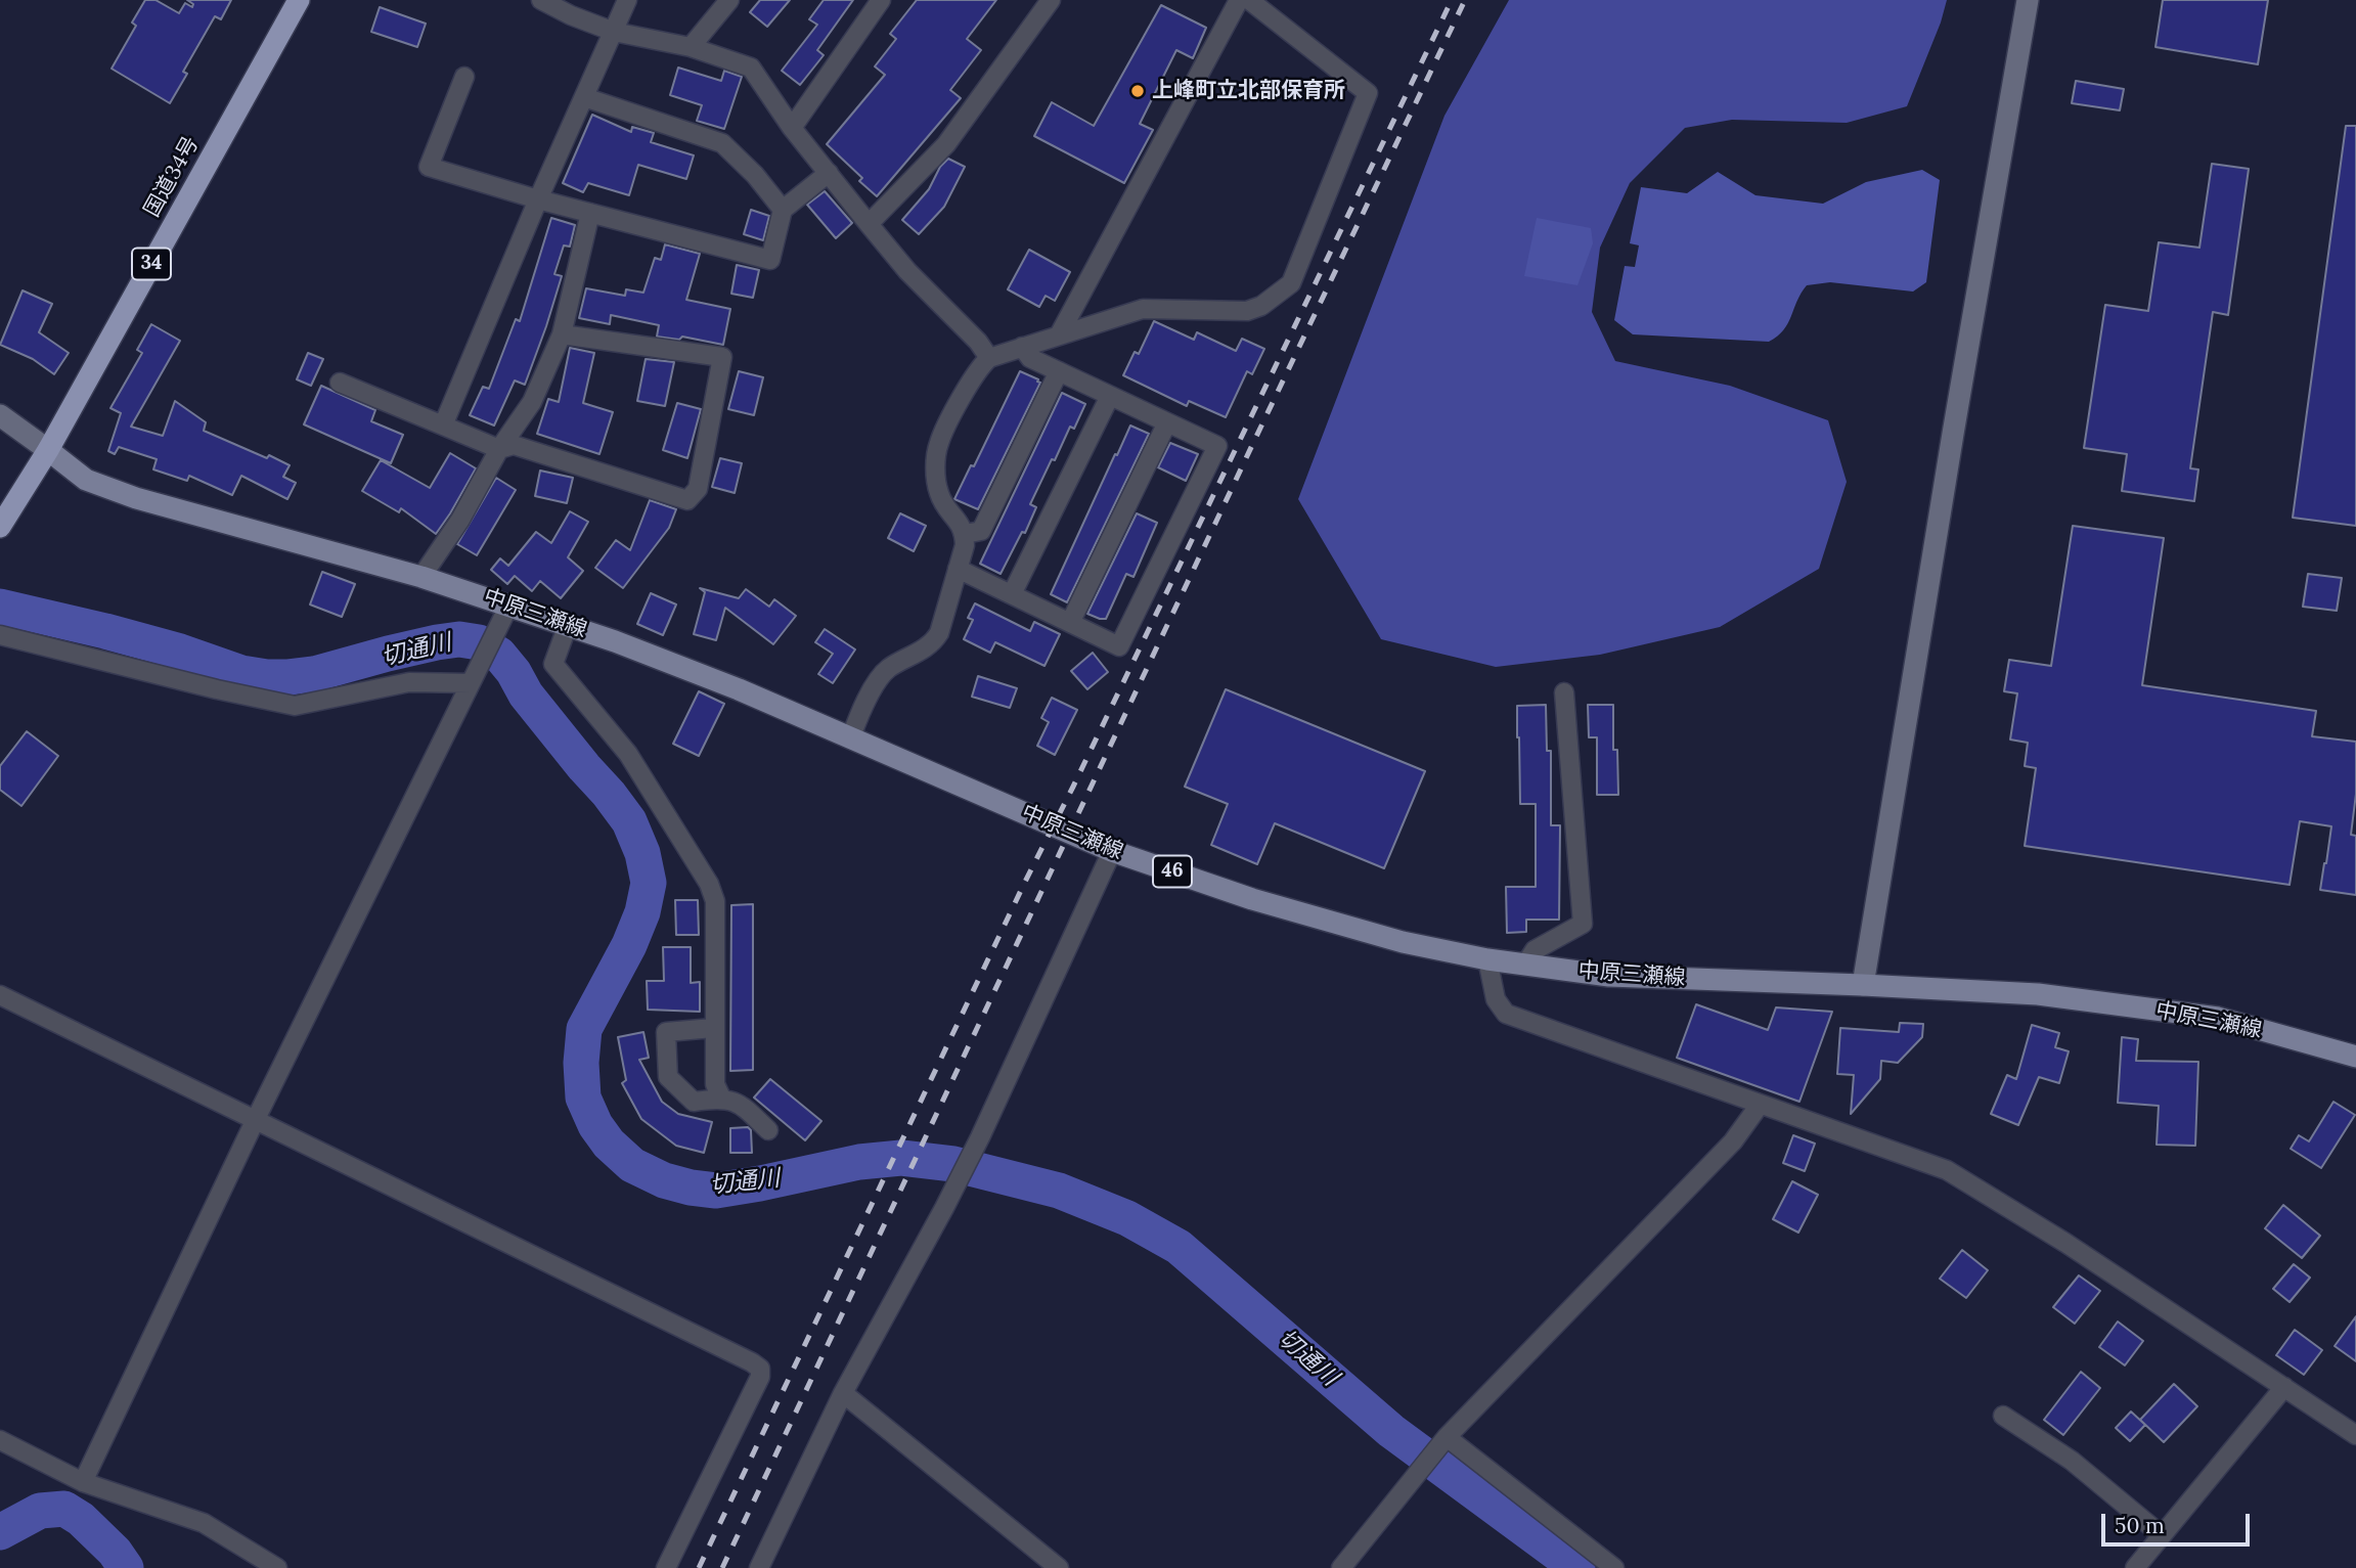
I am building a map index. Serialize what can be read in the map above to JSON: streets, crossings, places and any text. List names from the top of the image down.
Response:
{
  "streets": {
    "highway": ["国道34号", "34"],
    "main road": ["中原三瀬線", "46"]
  },
  "crossings": [
    ["国道34号", "中原三瀬線"]
  ],
  "water": ["切通川"],
  "places": ["上峰町立北部保育所"],
  "scale_bar": "50 m"
}
